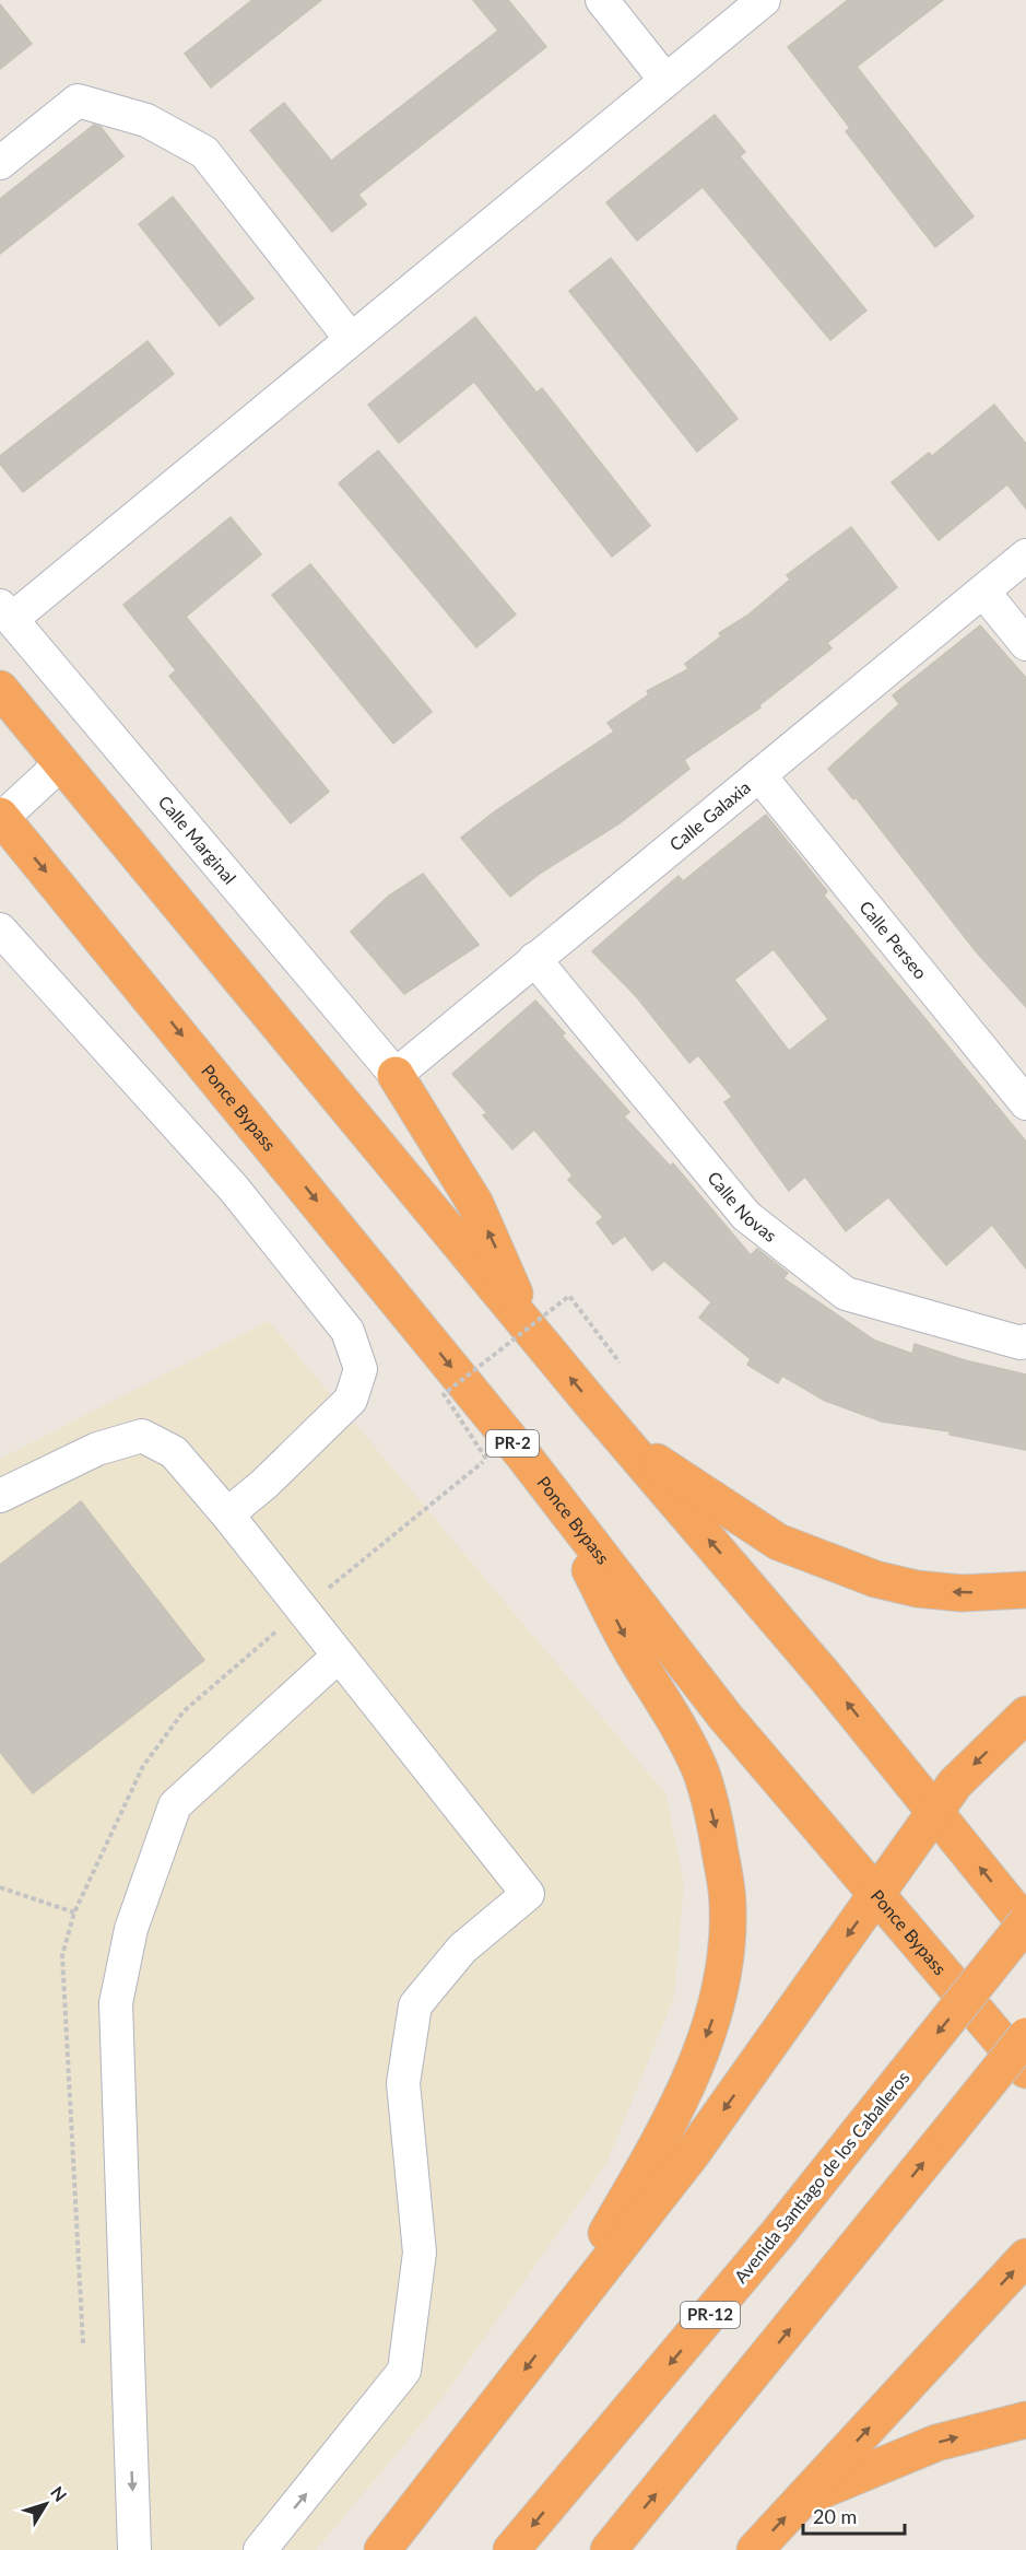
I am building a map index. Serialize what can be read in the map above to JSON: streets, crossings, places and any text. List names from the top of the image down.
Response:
{
  "streets": {
    "highway": [
      "Ponce Bypass",
      "PR-2",
      "Avenida Santiago de los Caballeros",
      "PR-12"
    ],
    "street": [
      "Calle Galaxia",
      "Calle Marginal",
      "Calle Perseo",
      "Calle Novas"
    ]
  },
  "crossings": [
    ["Calle Galaxia", "Calle Marginal"],
    ["Calle Galaxia", "Calle Perseo"],
    ["Calle Galaxia", "Calle Novas"]
  ],
  "scale_bar": "20 m",
  "north": "top right"
}
